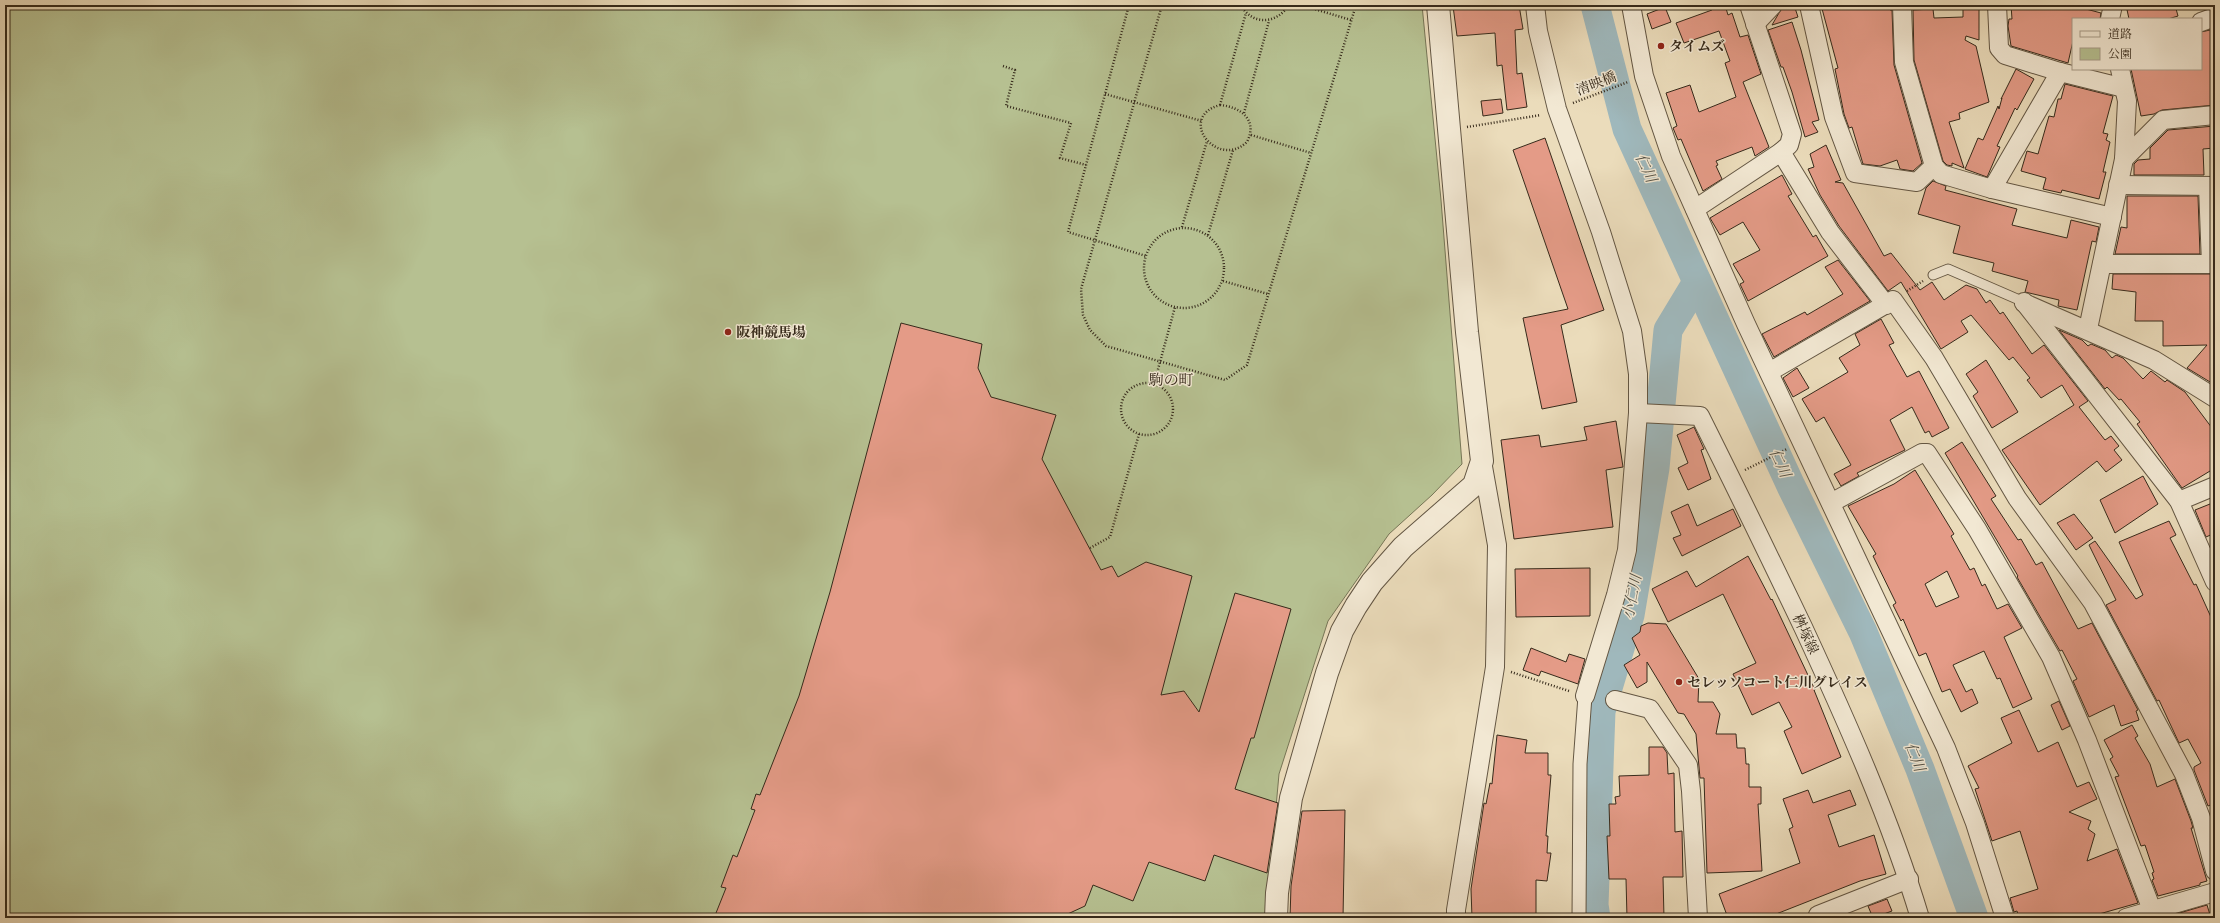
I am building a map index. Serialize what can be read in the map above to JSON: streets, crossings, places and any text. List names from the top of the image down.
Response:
{
  "streets": {
    "street": ["桝塚線"],
    "path": ["清映橋"]
  },
  "districts": ["駒の町"],
  "water": ["仁川", "小仁川"],
  "places": ["タイムズ", "阪神競馬場", "セレッソコート仁川グレイス"],
  "legend": ["道路", "公園"]
}
